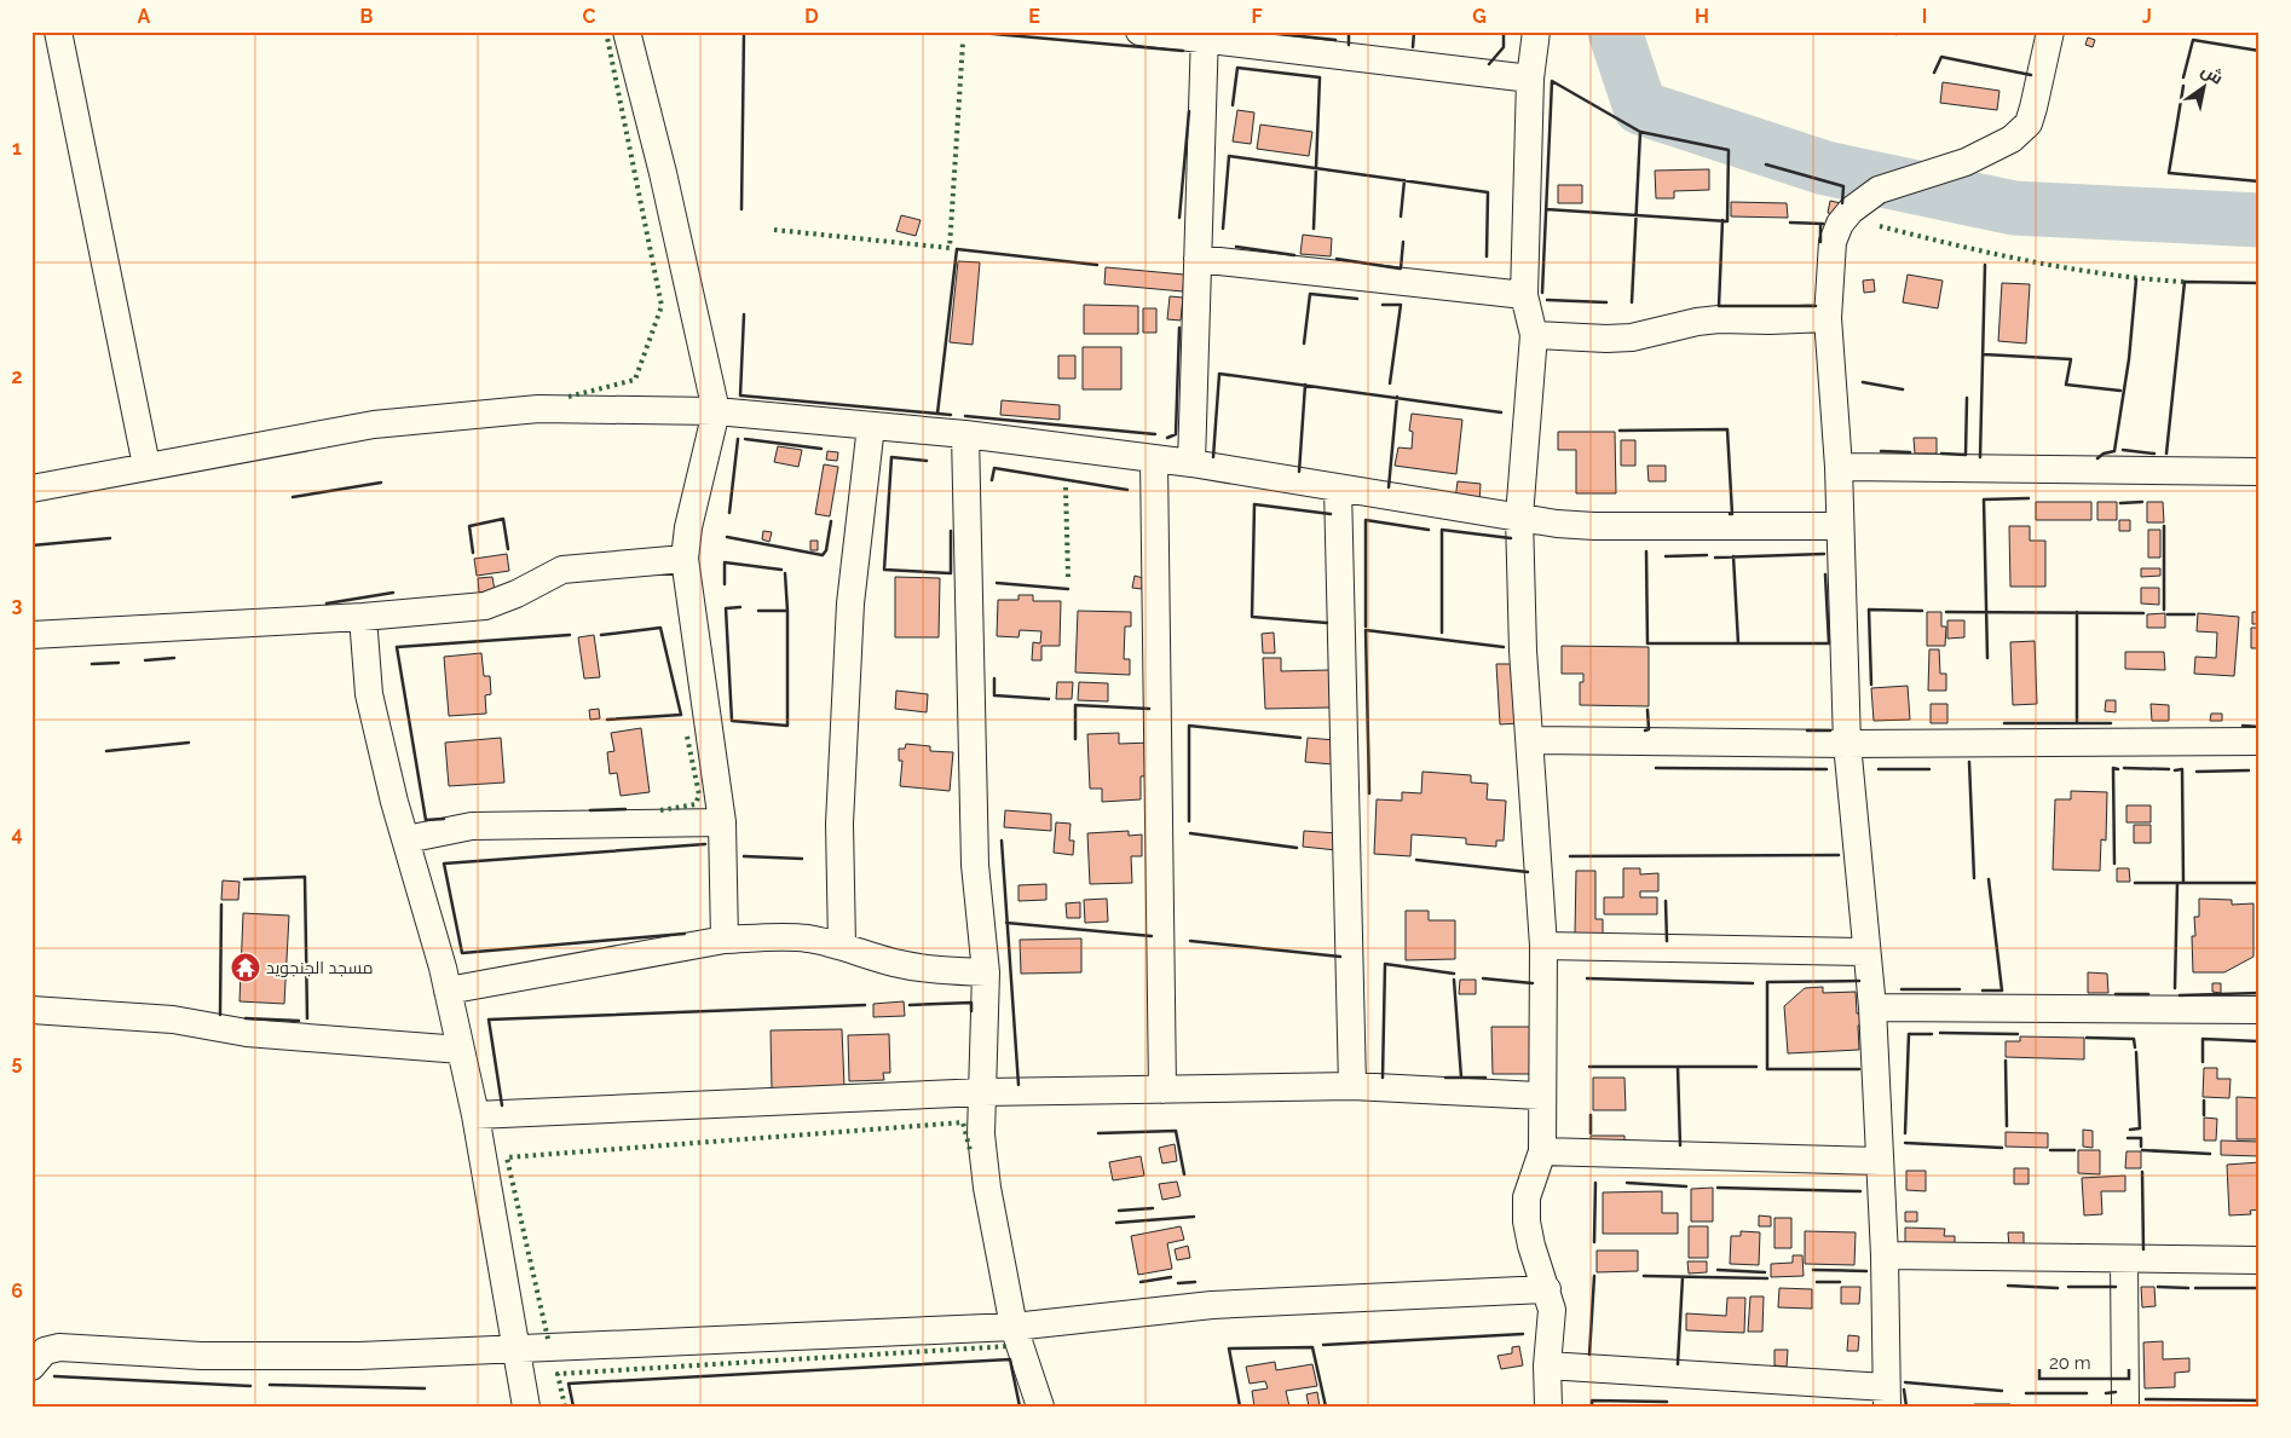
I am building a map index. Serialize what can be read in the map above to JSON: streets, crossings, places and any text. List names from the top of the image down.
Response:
{
  "places": {
    "temple": ["مسجد الجنجويد"]
  },
  "scale_bar": "20 m",
  "north": "top right",
  "grid": {
    "columns": [
      "A",
      "B",
      "C",
      "D",
      "E",
      "F",
      "G",
      "H",
      "I",
      "J"
    ],
    "rows": [
      "1",
      "2",
      "3",
      "4",
      "5",
      "6"
    ]
  }
}
